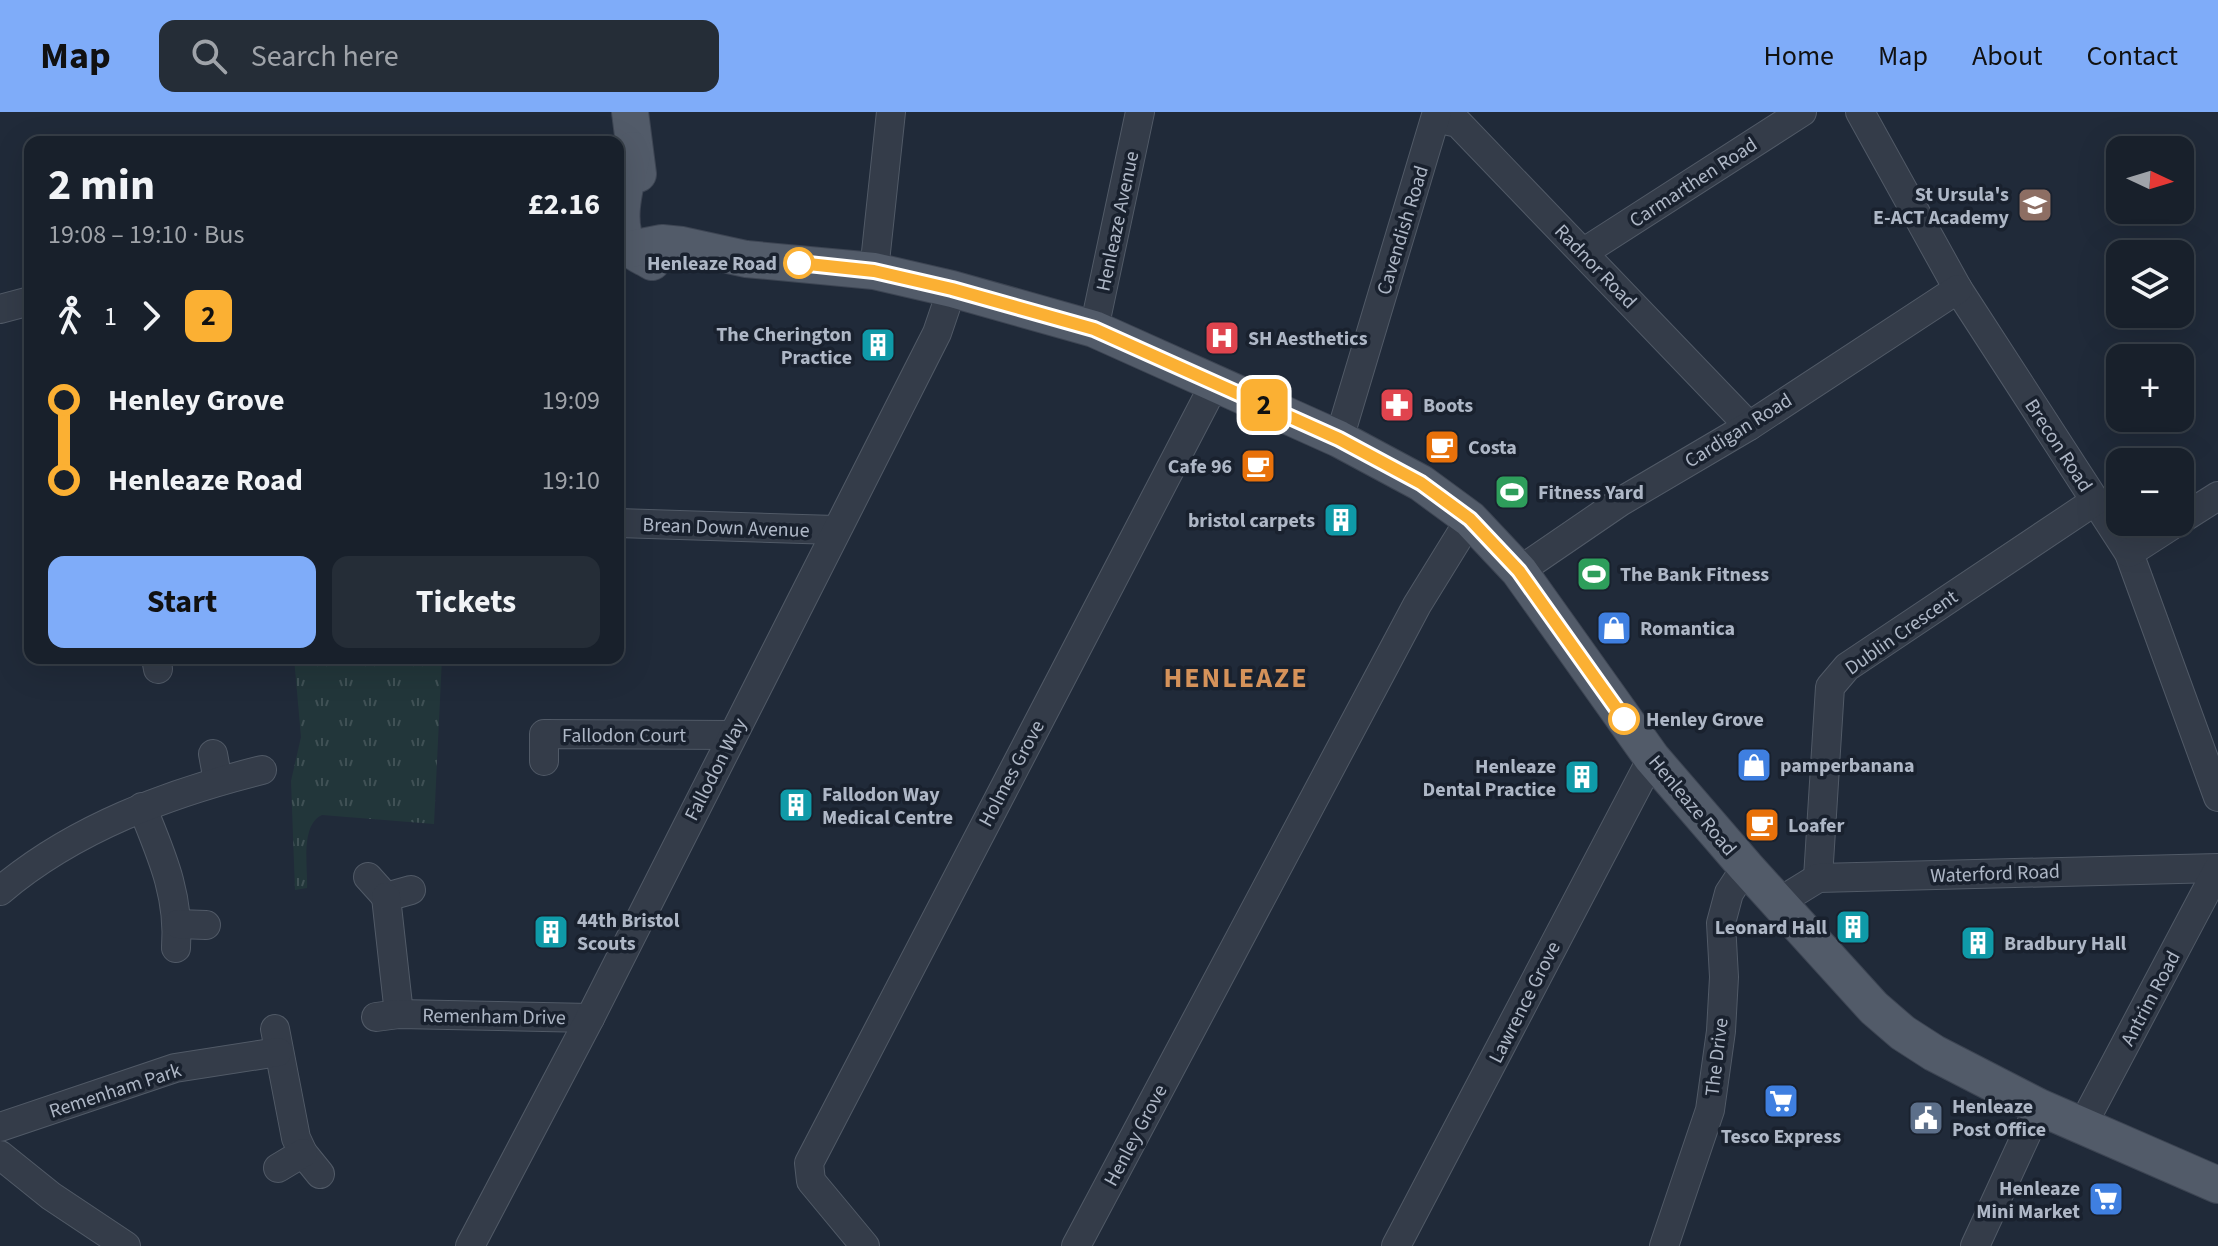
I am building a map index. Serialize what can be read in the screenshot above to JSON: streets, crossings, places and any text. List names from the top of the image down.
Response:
{
  "streets": {
    "main road": ["Henleaze Road"],
    "street": [
      "Carmarthen Road",
      "Henleaze Avenue",
      "Cavendish Road",
      "Radnor Road",
      "Cardigan Road",
      "Brecon Road",
      "Brean Down Avenue",
      "Dublin Crescent",
      "Fallodon Court",
      "Fallodon Way",
      "Holmes Grove",
      "Waterford Road",
      "Antrim Road",
      "Lawrence Grove",
      "Remenham Drive",
      "The Drive",
      "Remenham Park",
      "Henley Grove"
    ]
  },
  "crossings": [
    ["Carmarthen Road", "Radnor Road"],
    ["Henleaze Avenue", "Henleaze Road"],
    ["Cavendish Road", "Radnor Road"],
    ["Cavendish Road", "Henleaze Road"],
    ["Radnor Road", "Cardigan Road"],
    ["Cardigan Road", "Brecon Road"],
    ["Cardigan Road", "Henleaze Road"],
    ["Brecon Road", "Dublin Crescent"],
    ["Brean Down Avenue", "Fallodon Way"],
    ["Dublin Crescent", "Waterford Road"],
    ["Fallodon Court", "Fallodon Way"],
    ["Fallodon Way", "Henleaze Road"],
    ["Fallodon Way", "Remenham Drive"],
    ["Holmes Grove", "Henleaze Road"],
    ["Henleaze Road", "Antrim Road"],
    ["Henleaze Road", "Lawrence Grove"],
    ["Henleaze Road", "The Drive"],
    ["Henleaze Road", "Henley Grove"],
    ["Waterford Road", "Antrim Road"]
  ],
  "districts": ["HENLEAZE"],
  "places": {
    "school or university": ["St Ursula's E-ACT Academy"],
    "other": ["Henleaze Road", "Henley Grove"],
    "hospital": ["SH Aesthetics"],
    "building": [
      "The Cherington Practice",
      "bristol carpets",
      "Henleaze Dental Practice",
      "Fallodon Way Medical Centre",
      "Leonard Hall",
      "44th Bristol Scouts",
      "Bradbury Hall"
    ],
    "pharmacy": ["Boots"],
    "cafe": ["Costa", "Cafe 96", "Loafer"],
    "sports": ["Fitness Yard", "The Bank Fitness"],
    "shop": ["Romantica", "pamperbanana"],
    "supermarket": ["Tesco Express", "Henleaze Mini Market"],
    "public building": ["Henleaze Post Office"]
  },
  "lines": ["bus line 2"],
  "north": "right",
  "page": {
    "header": "Map",
    "search": "Search here",
    "nav": [
      "Home",
      "Map",
      "About",
      "Contact"
    ],
    "on_map": "2",
    "map_buttons": ["+", "−"],
    "heading": ["2 min", "19:08 – 19:10 · Bus", "£2.16"],
    "legs": ["1", "2"],
    "list": [
      {
        "name": "Henley Grove",
        "value": "19:09"
      },
      {
        "name": "Henleaze Road",
        "value": "19:10"
      }
    ],
    "buttons": ["Start", "Tickets"]
  }
}
